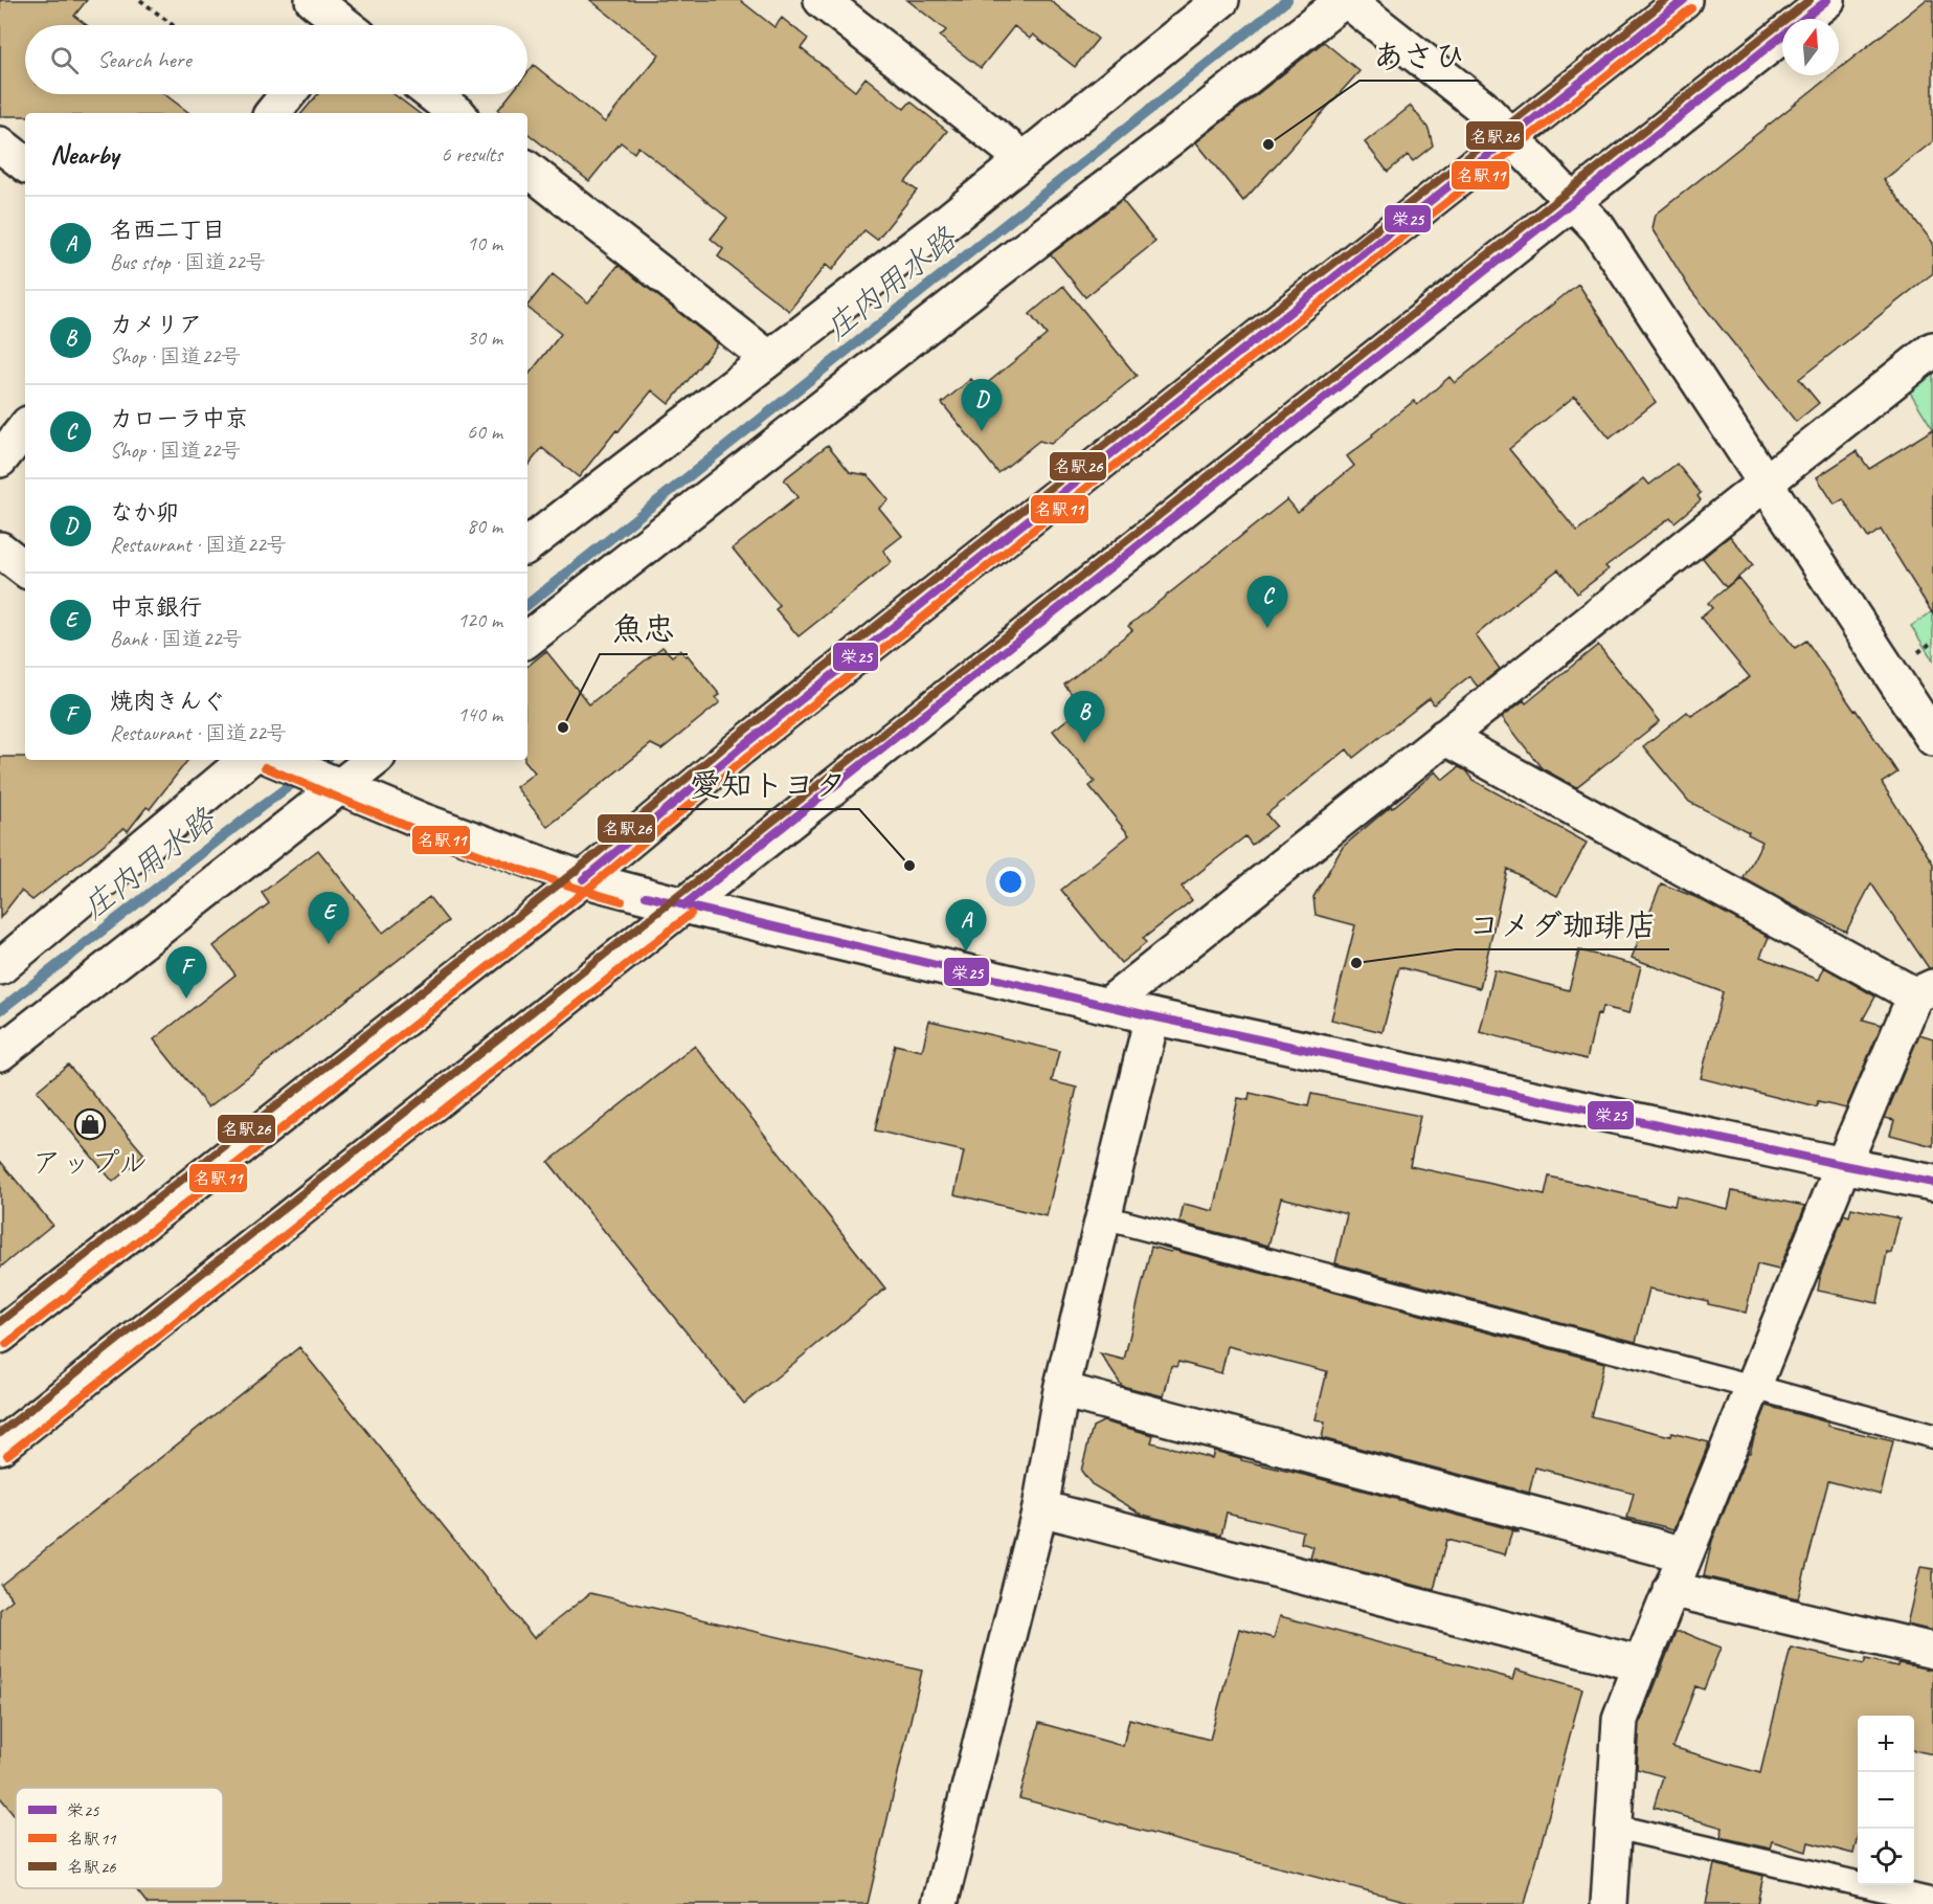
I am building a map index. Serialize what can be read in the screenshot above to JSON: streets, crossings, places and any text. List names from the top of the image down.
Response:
{
  "water": ["庄内用水路"],
  "places": {
    "other": [
      "あさひ",
      "魚忠",
      "愛知トヨタ",
      "コメダ珈琲店"
    ],
    "shop": ["アップル"]
  },
  "lines": ["transit line 栄25", "transit line 名駅26", "transit line 名駅11"],
  "legend": ["栄25", "名駅11", "名駅26"],
  "north": "top",
  "page": {
    "search": "Search here",
    "heading": ["Nearby", "6 results"],
    "list": [
      {
        "mark": "A",
        "name": "名西二丁目",
        "note": "Bus stop · 国道22号",
        "value": "10 m"
      },
      {
        "mark": "B",
        "name": "カメリア",
        "note": "Shop · 国道22号",
        "value": "30 m"
      },
      {
        "mark": "C",
        "name": "カローラ中京",
        "note": "Shop · 国道22号",
        "value": "60 m"
      },
      {
        "mark": "D",
        "name": "なか卯",
        "note": "Restaurant · 国道22号",
        "value": "80 m"
      },
      {
        "mark": "E",
        "name": "中京銀行",
        "note": "Bank · 国道22号",
        "value": "120 m"
      },
      {
        "mark": "F",
        "name": "焼肉きんぐ",
        "note": "Restaurant · 国道22号",
        "value": "140 m"
      }
    ],
    "pins": [
      "D",
      "C",
      "B",
      "E",
      "A",
      "F"
    ],
    "map_buttons": ["+", "−"]
  }
}
